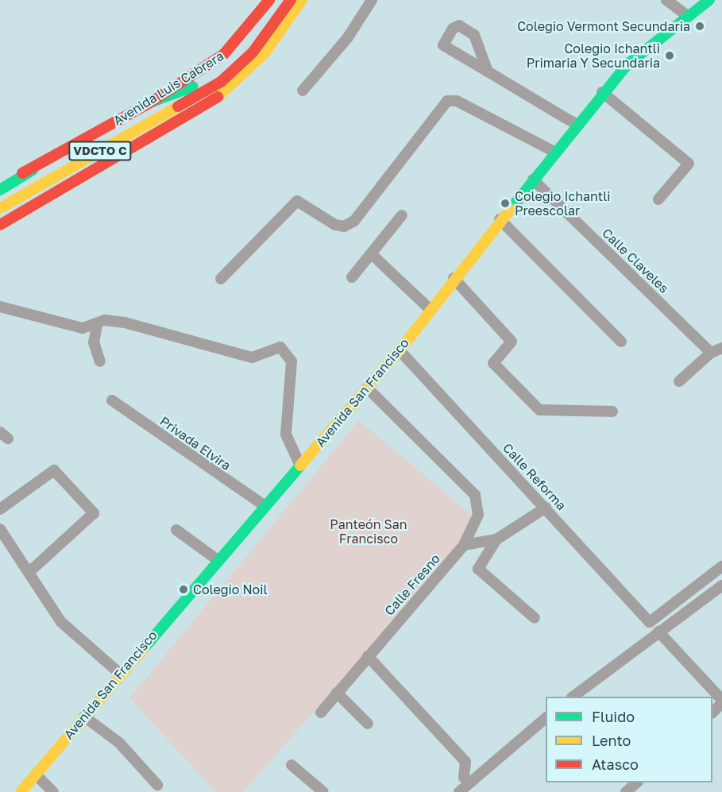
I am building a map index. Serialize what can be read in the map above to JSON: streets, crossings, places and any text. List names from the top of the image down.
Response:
{
  "streets": {
    "main road": ["Avenida Luis Cabrera", "VDCTO C", "Avenida San Francisco"],
    "street": [
      "Calle Claveles",
      "Privada Elvira",
      "Calle Reforma",
      "Calle Fresno"
    ]
  },
  "crossings": [
    ["Calle Claveles", "Avenida San Francisco"],
    ["Avenida San Francisco", "Privada Elvira"],
    ["Avenida San Francisco", "Calle Reforma"],
    ["Avenida San Francisco", "Calle Fresno"]
  ],
  "parks": ["Panteón San Francisco"],
  "places": [
    "Colegio Vermont Secundaria",
    "Colegio Ichantli Primaria Y Secundaria",
    "Colegio Ichantli Preescolar",
    "Colegio Noil"
  ],
  "legend": ["Fluido", "Lento", "Atasco"]
}
